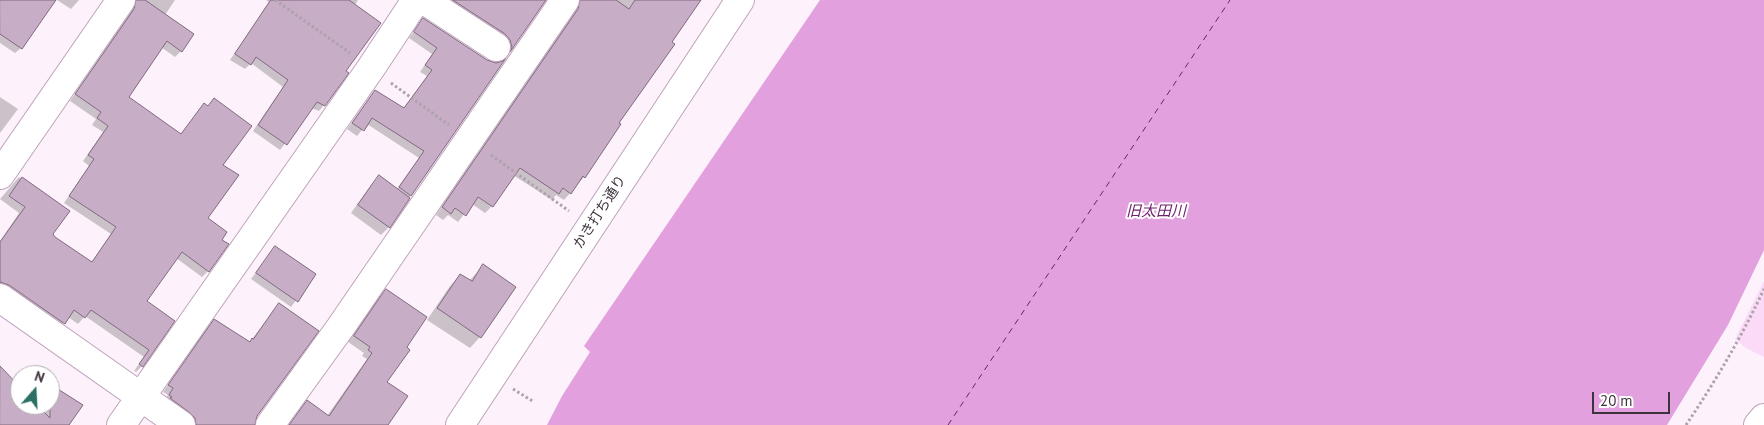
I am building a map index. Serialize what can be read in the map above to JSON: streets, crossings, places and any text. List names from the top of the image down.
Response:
{
  "streets": {
    "street": ["かき打ち通り"]
  },
  "water": ["旧太田川"],
  "scale_bar": "20 m",
  "north": "top"
}
